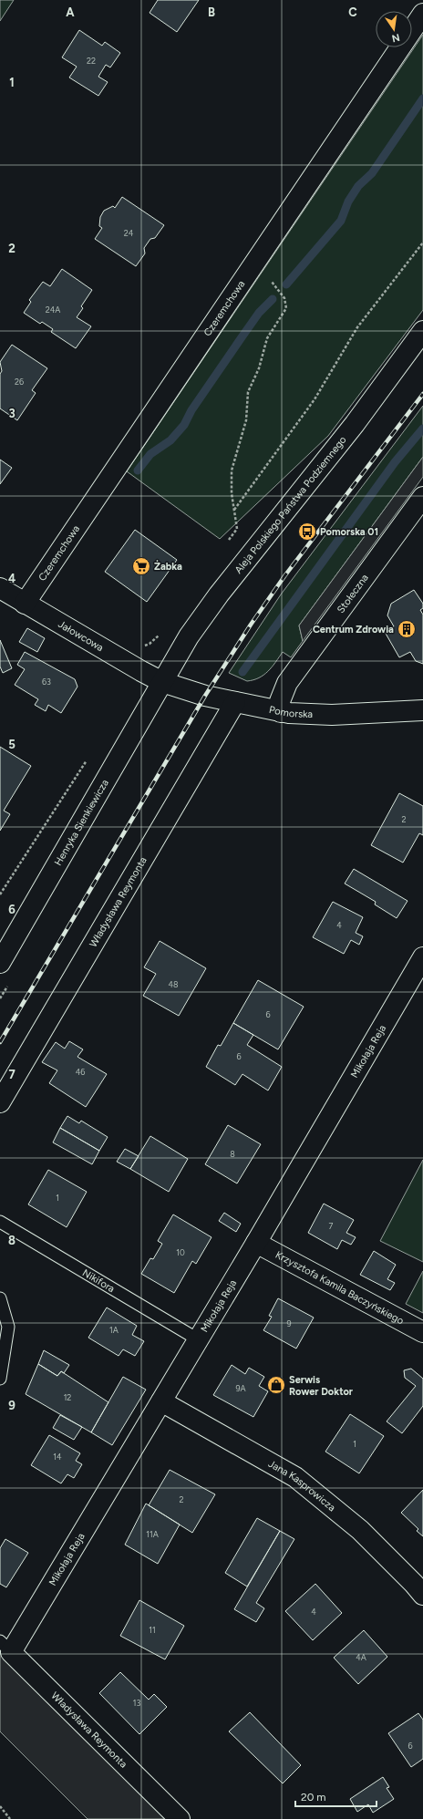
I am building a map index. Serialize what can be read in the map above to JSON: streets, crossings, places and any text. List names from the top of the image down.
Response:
{
  "streets": {
    "street": [
      "Czeremchowa",
      "Aleja Polskiego Państwa Podziemnego",
      "Stołeczna",
      "Jałowcowa",
      "Pomorska",
      "Henryka Sienkiewicza",
      "Władysława Reymonta",
      "Mikołaja Reja",
      "Krzysztofa Kamila Baczyńskiego",
      "Jana Kasprowicza"
    ],
    "lane": ["Nikifora"]
  },
  "crossings": [
    ["Czeremchowa", "Jałowcowa"],
    ["Aleja Polskiego Państwa Podziemnego", "Jałowcowa"],
    ["Aleja Polskiego Państwa Podziemnego", "Pomorska"],
    ["Aleja Polskiego Państwa Podziemnego", "Henryka Sienkiewicza"],
    ["Stołeczna", "Pomorska"],
    ["Jałowcowa", "Pomorska"],
    ["Jałowcowa", "Henryka Sienkiewicza"],
    ["Pomorska", "Henryka Sienkiewicza"],
    ["Pomorska", "Władysława Reymonta"],
    ["Władysława Reymonta", "Mikołaja Reja"],
    ["Mikołaja Reja", "Nikifora"],
    ["Mikołaja Reja", "Krzysztofa Kamila Baczyńskiego"],
    ["Mikołaja Reja", "Jana Kasprowicza"]
  ],
  "places": {
    "bus stop": ["Pomorska 01"],
    "supermarket": ["Żabka"],
    "building": ["Centrum Zdrowia"],
    "shop": ["Serwis Rower Doktor"]
  },
  "house_numbers": [
    "22",
    "24",
    "24A",
    "26",
    "63",
    "2",
    "4",
    "48",
    "6",
    "6",
    "46",
    "8",
    "1",
    "7",
    "10",
    "9",
    "1A",
    "9A",
    "12",
    "1",
    "14",
    "2",
    "11A",
    "4",
    "11",
    "4A",
    "13",
    "6"
  ],
  "scale_bar": "20 m",
  "north": "bottom",
  "grid": {
    "columns": ["A", "B", "C"],
    "rows": [
      "1",
      "2",
      "3",
      "4",
      "5",
      "6",
      "7",
      "8",
      "9"
    ]
  }
}
